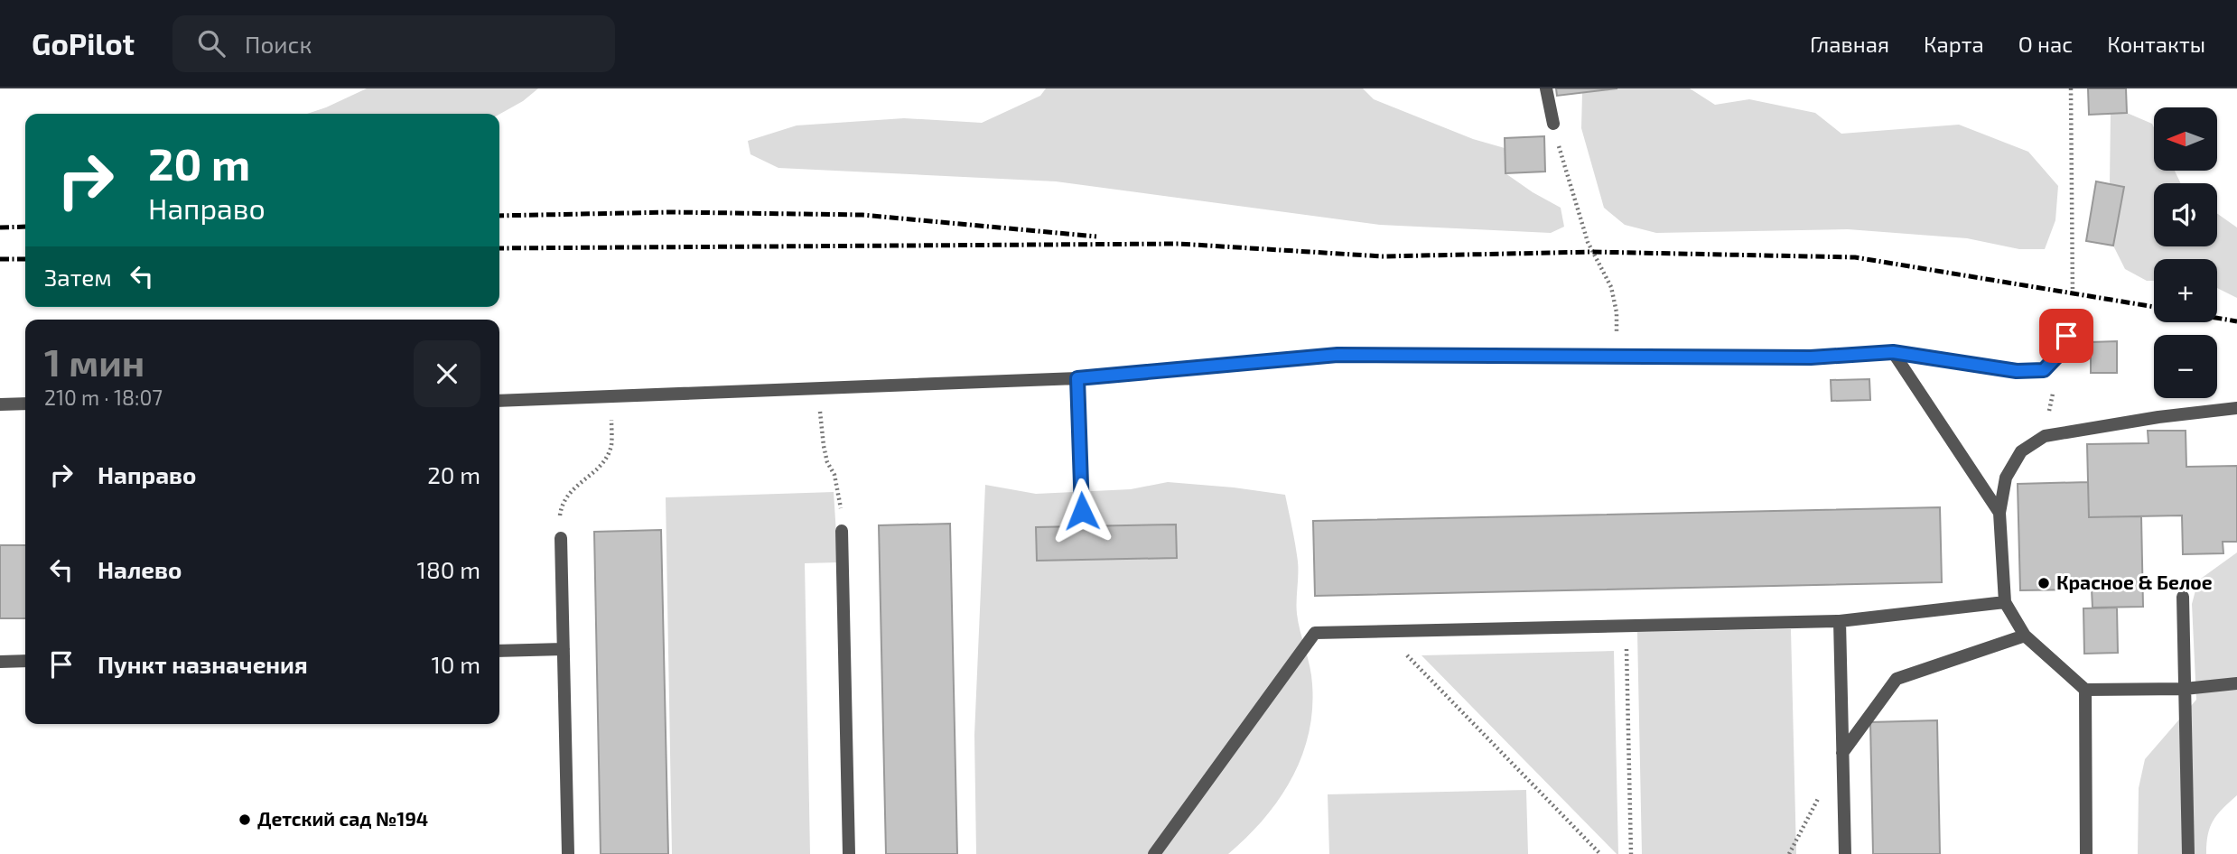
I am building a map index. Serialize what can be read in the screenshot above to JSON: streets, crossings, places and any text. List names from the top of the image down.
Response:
{
  "places": ["Красное & Белое", "Детский сад №194"],
  "north": "left",
  "page": {
    "header": "GoPilot",
    "search": "Поиск",
    "nav": [
      "Главная",
      "Карта",
      "О нас",
      "Контакты"
    ],
    "map_buttons": ["+", "−"],
    "turn": ["20 m", "Направо"],
    "then": "Затем",
    "heading": ["1 мин", "210 m · 18:07"],
    "list": [
      {
        "name": "Направо",
        "value": "20 m"
      },
      {
        "name": "Налево",
        "value": "180 m"
      },
      {
        "name": "Пункт назначения",
        "value": "10 m"
      }
    ]
  }
}
